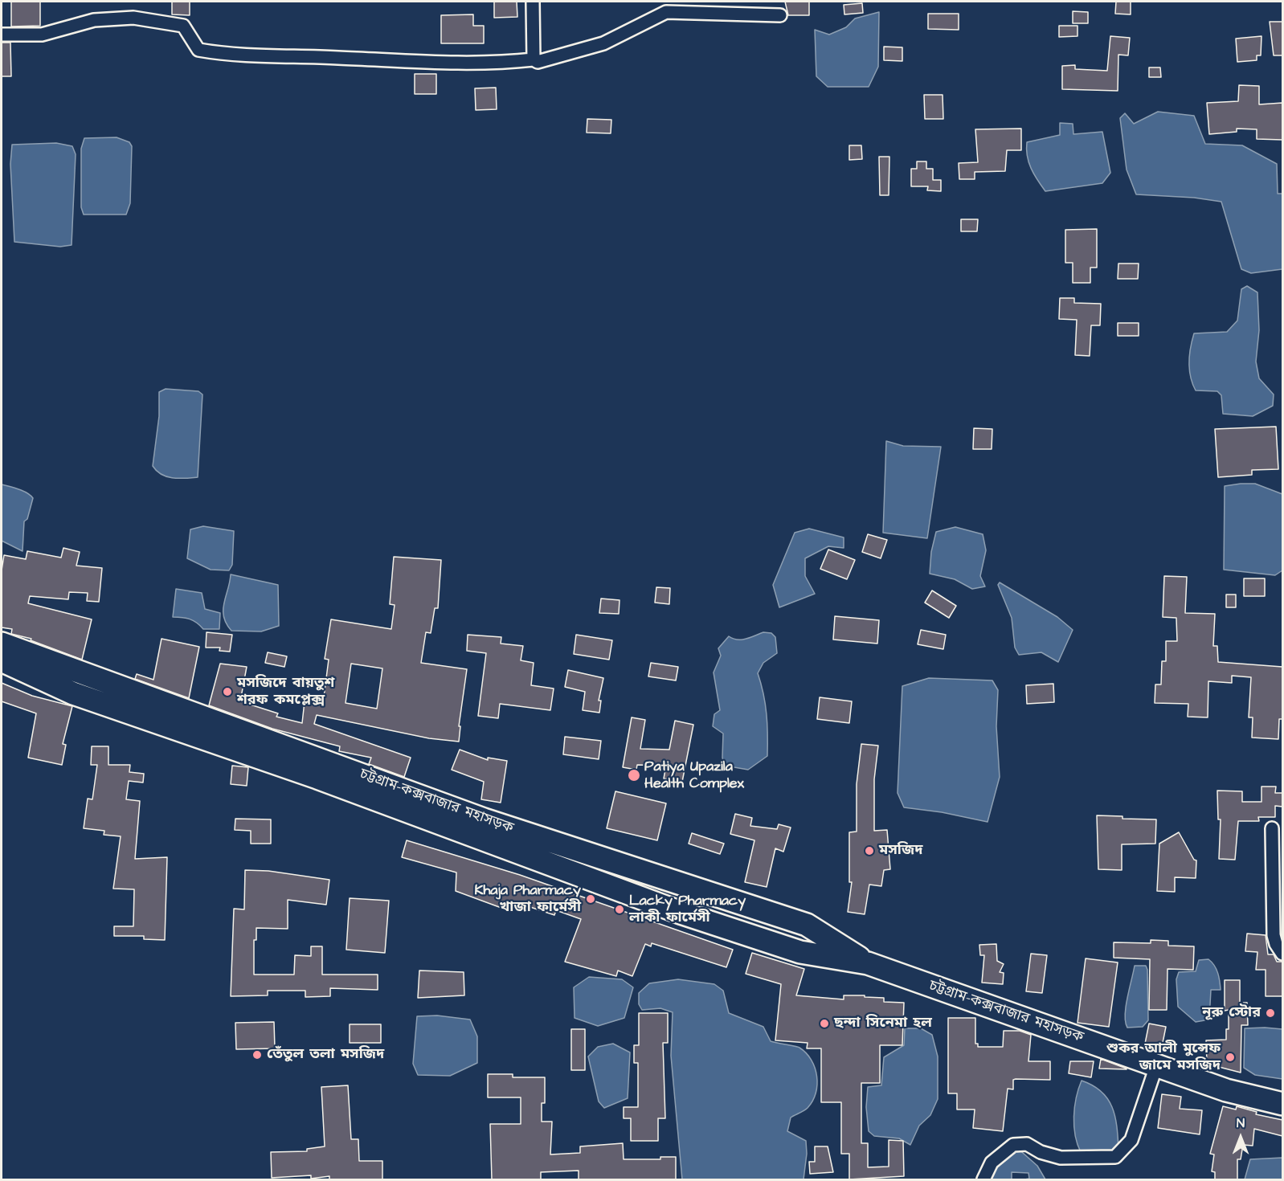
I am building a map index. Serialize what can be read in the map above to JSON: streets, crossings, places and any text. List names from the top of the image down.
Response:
{
  "streets": {
    "highway": ["চট্টগ্রাম-কক্সবাজার মহাসড়ক"]
  },
  "places": [
    "মসজিদে বায়তুশ শরফ কমপ্লেক্স",
    "Patiya Upazila Health Complex",
    "মসজিদ",
    "Khaja Pharmacy খাজা ফার্মেসী",
    "Lacky Pharmacy লাকী ফার্মেসী",
    "নূরু স্টোর",
    "ছন্দা সিনেমা হল",
    "তেঁতুল তলা মসজিদ",
    "শুকর আলী মুন্সেফ জামে মসজিদ"
  ],
  "north": "top"
}
